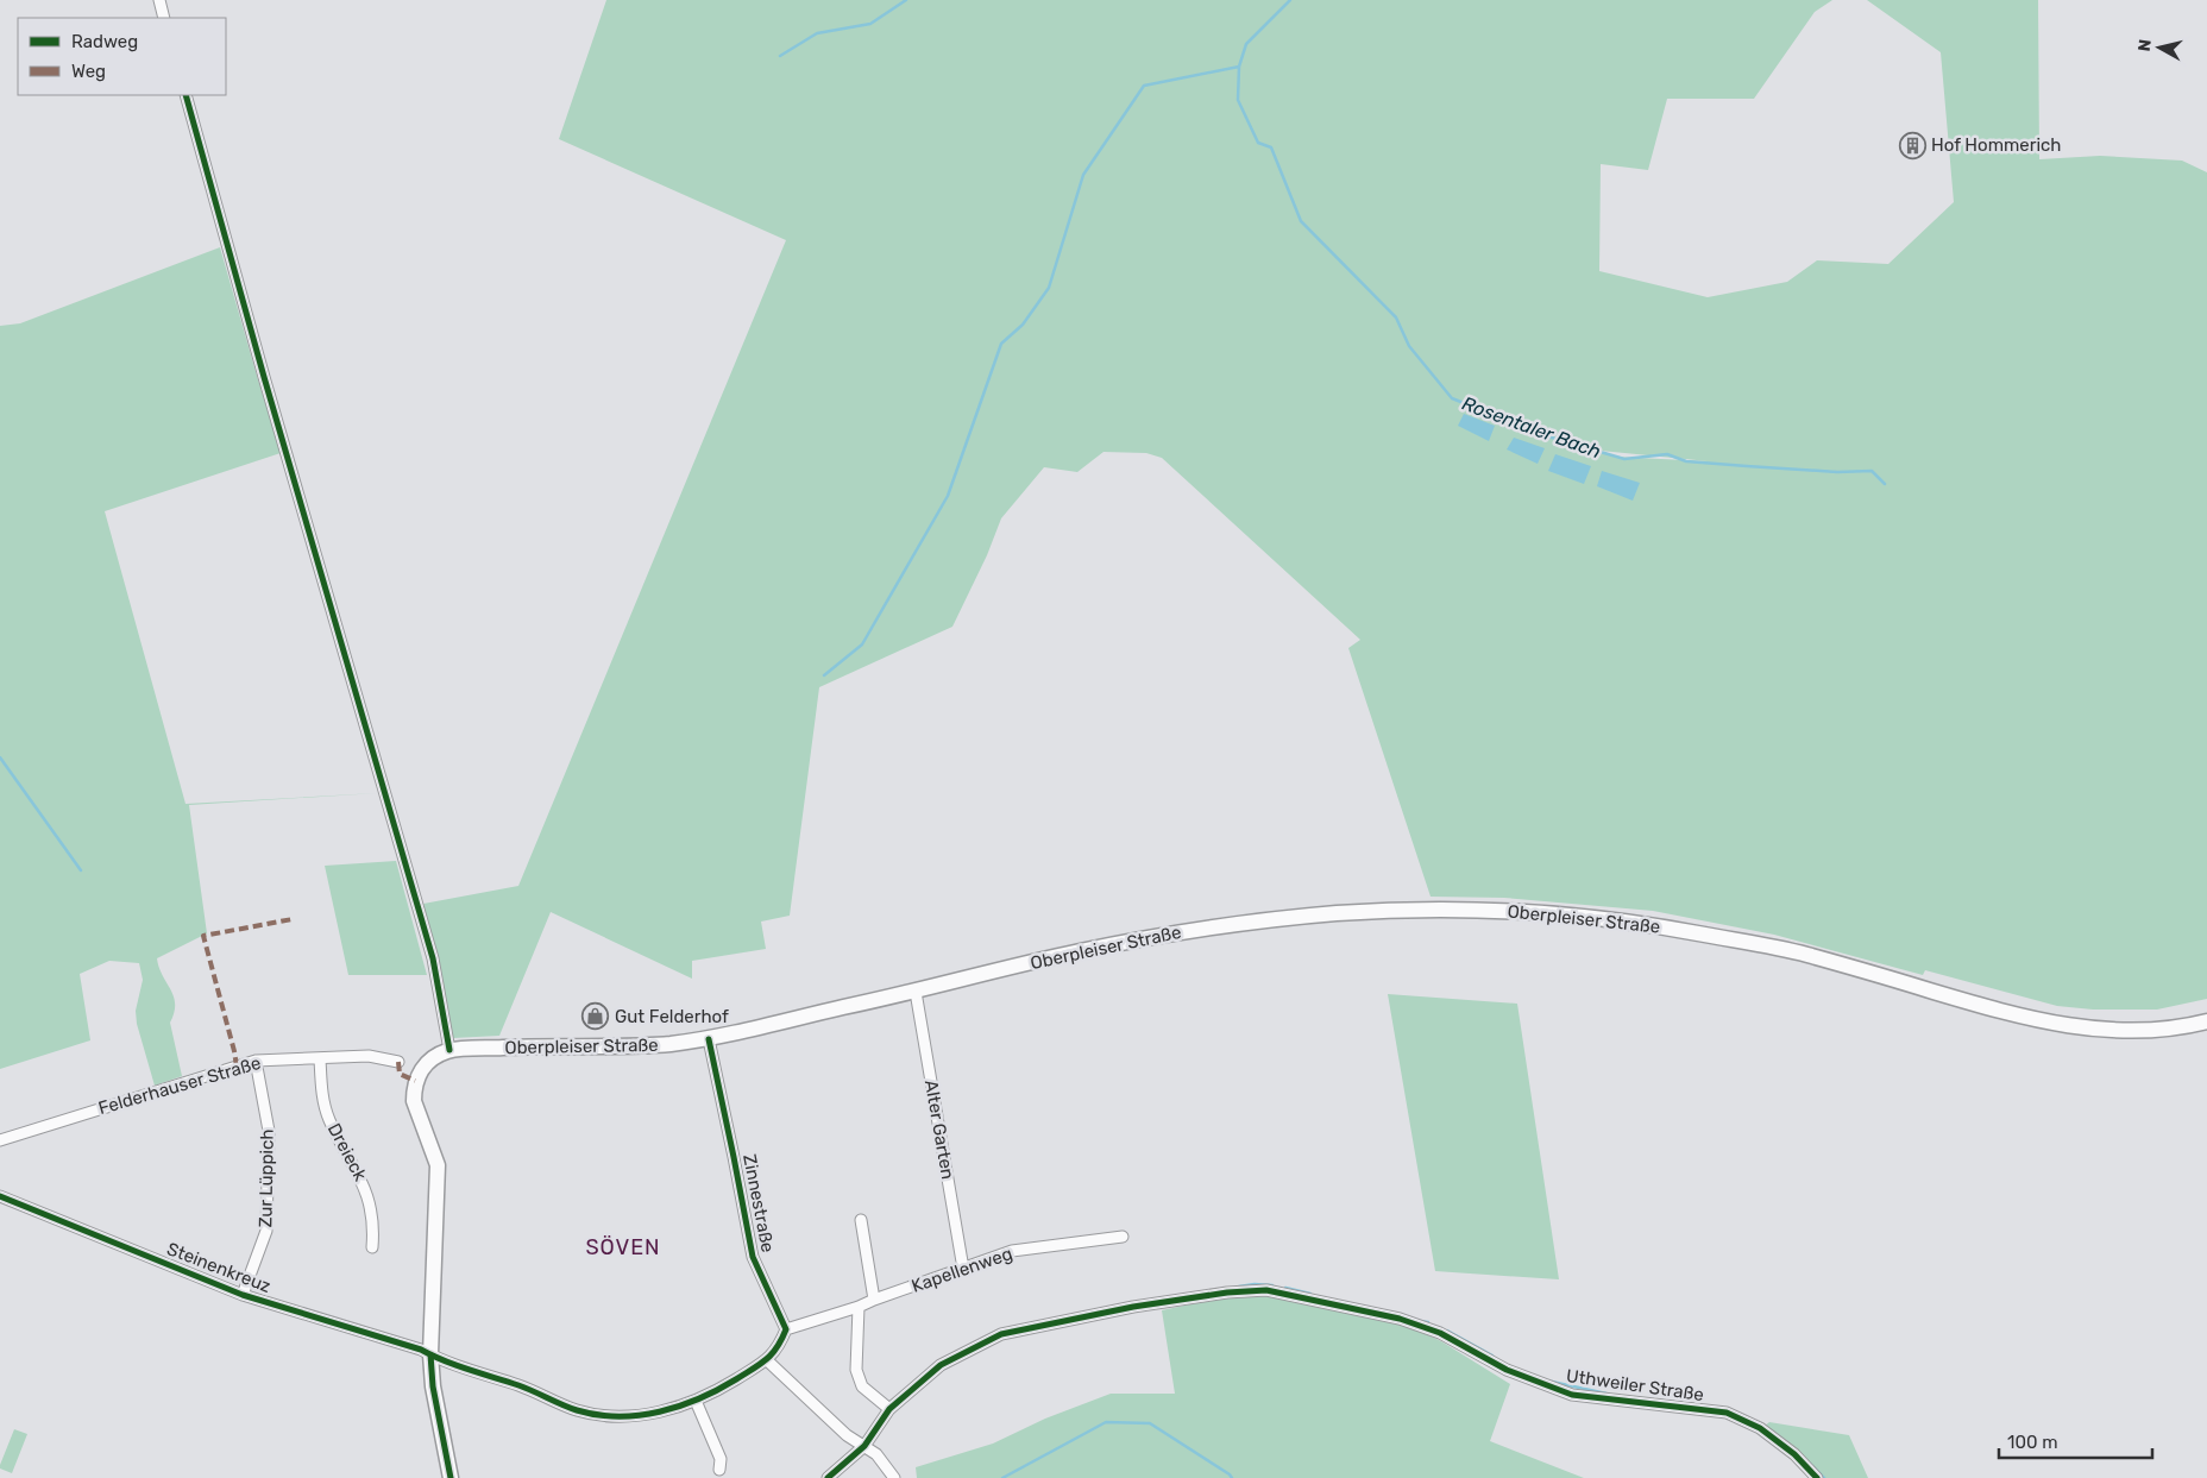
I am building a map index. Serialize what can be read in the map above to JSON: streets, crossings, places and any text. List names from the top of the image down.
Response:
{
  "streets": {
    "main road": ["Oberpleiser Straße"],
    "street": [
      "Felderhauser Straße",
      "Alter Garten",
      "Dreieck",
      "Zur Lüppich",
      "Zinnestraße",
      "Steinenkreuz",
      "Kapellenweg",
      "Uthweiler Straße"
    ]
  },
  "crossings": [
    ["Oberpleiser Straße", "Alter Garten"],
    ["Oberpleiser Straße", "Zinnestraße"],
    ["Felderhauser Straße", "Dreieck"],
    ["Felderhauser Straße", "Zur Lüppich"],
    ["Alter Garten", "Kapellenweg"],
    ["Zur Lüppich", "Steinenkreuz"],
    ["Zinnestraße", "Kapellenweg"]
  ],
  "districts": ["SÖVEN"],
  "water": ["Rosentaler Bach"],
  "places": {
    "building": ["Hof Hommerich"],
    "shop": ["Gut Felderhof"]
  },
  "legend": ["Radweg", "Weg"],
  "scale_bar": "100 m",
  "north": "left"
}
